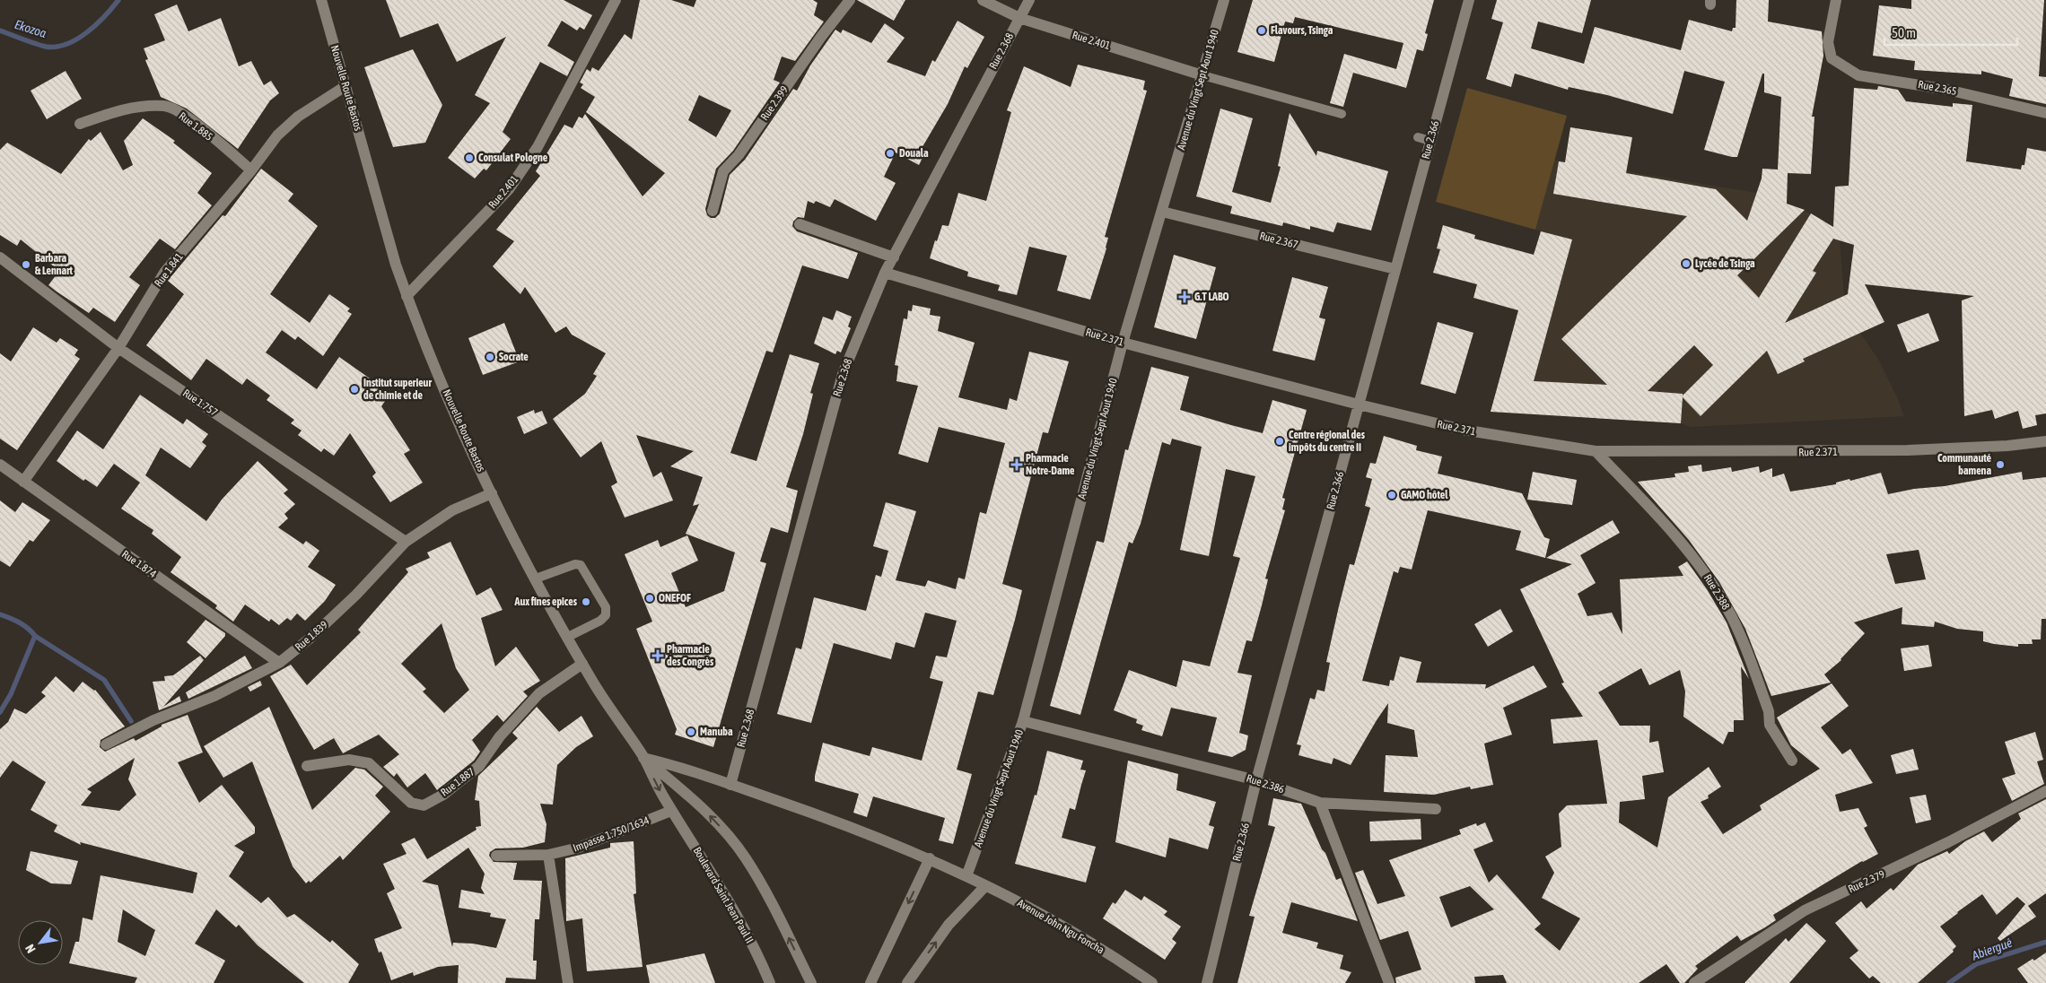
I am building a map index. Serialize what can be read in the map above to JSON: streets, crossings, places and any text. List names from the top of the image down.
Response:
{
  "streets": {
    "street": [
      "Rue 2.401",
      "Rue 2.368",
      "Nouvelle Route Bastos",
      "Rue 2.365",
      "Avenue du Vingt Sept Aout 1940",
      "Rue 2.399",
      "Rue 1.885",
      "Rue 2.366",
      "Rue 2.367",
      "Rue 1.841",
      "Rue 2.371",
      "Rue 1.757",
      "Rue 1.874",
      "Rue 2.388",
      "Rue 1.839",
      "Rue 1.887",
      "Rue 2.386",
      "Impasse 1.750/1634",
      "Rue 2.379",
      "Boulevard Saint Jean Paul II",
      "Avenue John Ngu Foncha"
    ]
  },
  "crossings": [
    ["Rue 2.401", "Rue 2.368"],
    ["Rue 2.401", "Nouvelle Route Bastos"],
    ["Rue 2.401", "Avenue du Vingt Sept Aout 1940"],
    ["Rue 2.368", "Rue 2.371"],
    ["Rue 2.368", "Avenue John Ngu Foncha"],
    ["Nouvelle Route Bastos", "Rue 1.841"],
    ["Nouvelle Route Bastos", "Rue 1.839"],
    ["Nouvelle Route Bastos", "Rue 1.887"],
    ["Nouvelle Route Bastos", "Boulevard Saint Jean Paul II"],
    ["Nouvelle Route Bastos", "Avenue John Ngu Foncha"],
    ["Avenue du Vingt Sept Aout 1940", "Rue 2.367"],
    ["Avenue du Vingt Sept Aout 1940", "Rue 2.371"],
    ["Avenue du Vingt Sept Aout 1940", "Rue 2.386"],
    ["Avenue du Vingt Sept Aout 1940", "Avenue John Ngu Foncha"],
    ["Rue 1.885", "Rue 1.841"],
    ["Rue 2.366", "Rue 2.367"],
    ["Rue 2.366", "Rue 2.371"],
    ["Rue 2.366", "Rue 2.386"],
    ["Rue 1.841", "Rue 1.757"],
    ["Rue 1.841", "Rue 1.874"],
    ["Rue 2.371", "Rue 2.388"],
    ["Rue 1.757", "Rue 1.839"],
    ["Rue 1.874", "Rue 1.839"],
    ["Impasse 1.750/1634", "Boulevard Saint Jean Paul II"],
    ["Boulevard Saint Jean Paul II", "Avenue John Ngu Foncha"]
  ],
  "water": ["Ekozoa", "Abiergué"],
  "places": {
    "other": [
      "Flavours, Tsinga",
      "Douala",
      "Consulat Pologne",
      "Lycée de Tsinga",
      "Barbara & Lennart",
      "Socrate",
      "Institut superieur de chimie et de",
      "Centre régional des impôts du centre II",
      "Communauté bamena",
      "GAMO hôtel",
      "ONEFOF",
      "Aux fines epices",
      "Manuba"
    ],
    "health": ["G.T LABO", "Pharmacie Notre-Dame", "Pharmacie des Congrès"]
  },
  "scale_bar": "50 m",
  "north": "bottom left"
}
